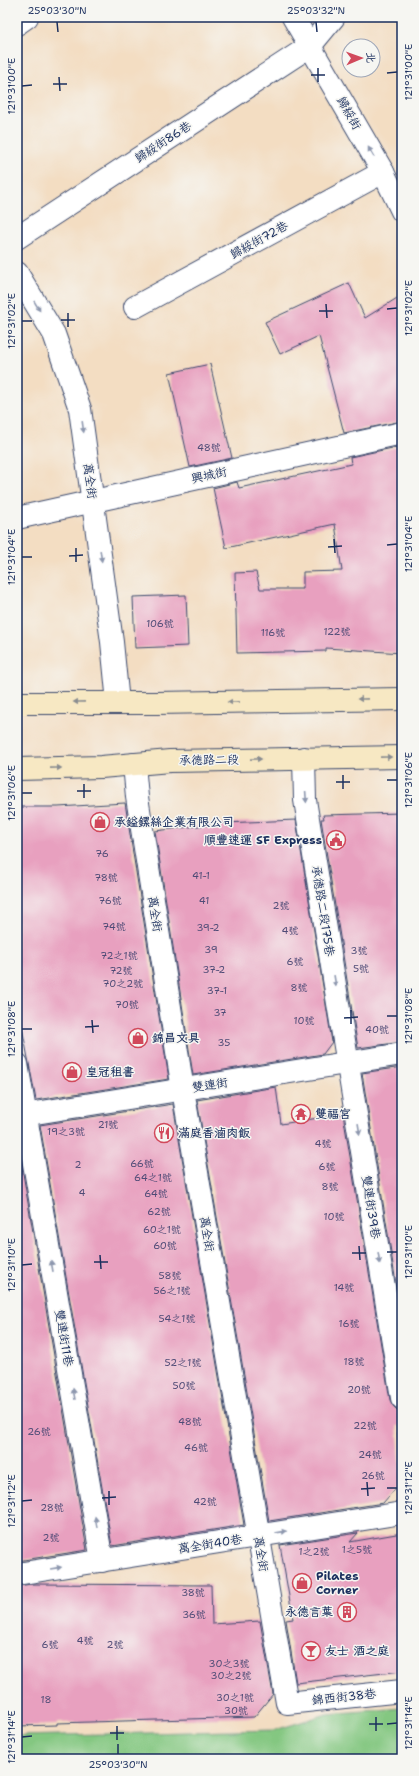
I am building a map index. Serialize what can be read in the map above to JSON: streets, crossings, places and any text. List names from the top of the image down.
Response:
{
  "streets": {
    "main road": ["承德路二段"],
    "street": [
      "歸綏街",
      "歸綏街86巷",
      "歸綏街72巷",
      "興城街",
      "萬全街",
      "承德路二段175巷",
      "雙連街",
      "雙連街39巷",
      "雙連街11巷",
      "萬全街40巷",
      "錦西街38巷"
    ]
  },
  "crossings": [
    ["歸綏街", "歸綏街86巷"],
    ["歸綏街", "歸綏街72巷"],
    ["興城街", "萬全街"],
    ["萬全街", "承德路二段"],
    ["萬全街", "雙連街"],
    ["萬全街", "萬全街40巷"],
    ["萬全街", "錦西街38巷"],
    ["承德路二段", "承德路二段175巷"],
    ["承德路二段175巷", "雙連街"],
    ["承德路二段175巷", "雙連街39巷"],
    ["雙連街", "雙連街39巷"],
    ["雙連街", "雙連街11巷"],
    ["雙連街11巷", "萬全街40巷"]
  ],
  "one_way": [
    "歸綏街",
    "承德路二段175巷",
    "雙連街39巷",
    "雙連街11巷",
    "萬全街40巷"
  ],
  "places": {
    "shop": [
      "承鎰鏍絲企業有限公司",
      "錦昌文具",
      "皇冠租書",
      "Pilates Corner"
    ],
    "public building": ["順豐速運 SF Express"],
    "temple": ["雙福宮"],
    "restaurant": ["滿庭香滷肉飯"],
    "building": ["永德言葉"],
    "bar": ["友士 酒之庭"]
  },
  "house_numbers": [
    "48號",
    "106號",
    "122號",
    "116號",
    "76",
    "41-1",
    "78號",
    "76號",
    "41",
    "2號",
    "74號",
    "39-2",
    "4號",
    "39",
    "3號",
    "72之1號",
    "6號",
    "5號",
    "37-2",
    "72號",
    "70之2號",
    "8號",
    "37-1",
    "70號",
    "37",
    "10號",
    "40號",
    "35",
    "21號",
    "19之3號",
    "4號",
    "66號",
    "2",
    "6號",
    "64之1號",
    "8號",
    "4",
    "64號",
    "62號",
    "10號",
    "60之1號",
    "60號",
    "58號",
    "14號",
    "56之1號",
    "54之1號",
    "16號",
    "18號",
    "52之1號",
    "50號",
    "20號",
    "48號",
    "22號",
    "26號",
    "46號",
    "24號",
    "26號",
    "42號",
    "28號",
    "2號",
    "1之5號",
    "1之2號",
    "38號",
    "36號",
    "4號",
    "6號",
    "2號",
    "30之3號",
    "30之2號",
    "30之1號",
    "18",
    "30號"
  ],
  "north": "right",
  "coordinates": [
    "25°03'30\"N",
    "25°03'32\"N",
    "121°31'00\"E",
    "121°31'02\"E",
    "121°31'04\"E",
    "121°31'06\"E",
    "121°31'08\"E",
    "121°31'10\"E",
    "121°31'12\"E",
    "121°31'14\"E"
  ]
}
